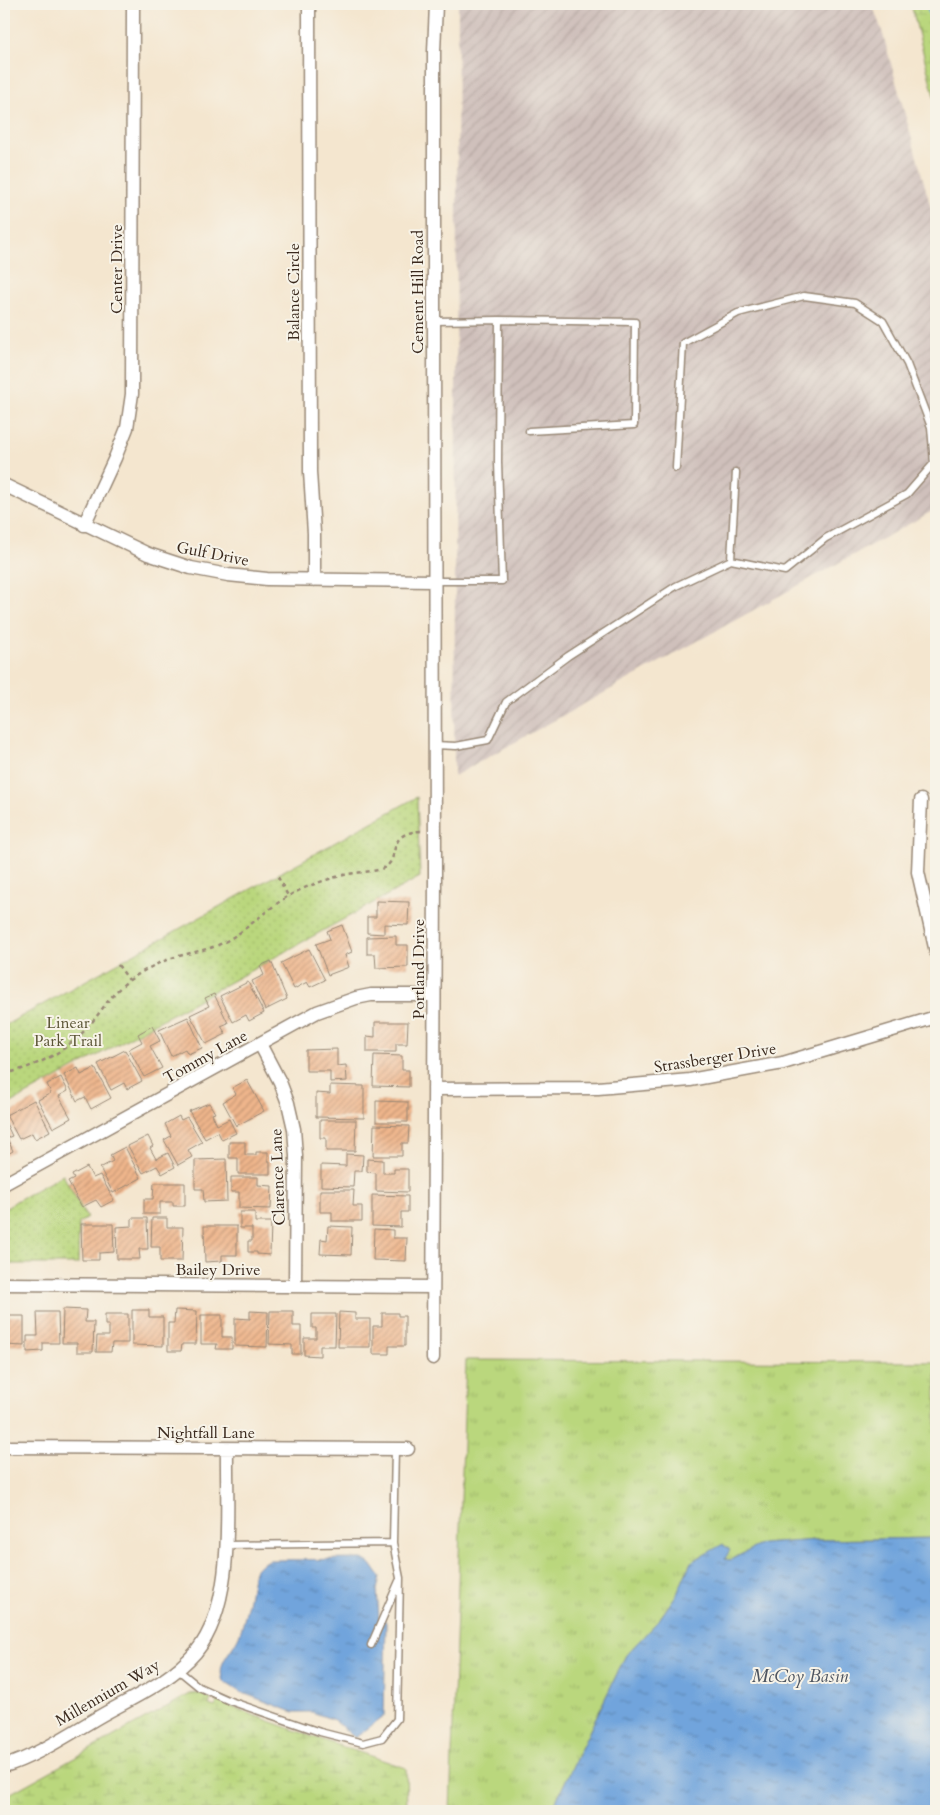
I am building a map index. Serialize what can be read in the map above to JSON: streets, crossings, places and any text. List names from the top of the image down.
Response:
{
  "streets": {
    "street": [
      "Center Drive",
      "Balance Circle",
      "Cement Hill Road",
      "Gulf Drive",
      "Portland Drive",
      "Tommy Lane",
      "Strassberger Drive",
      "Clarence Lane",
      "Bailey Drive",
      "Nightfall Lane",
      "Millennium Way"
    ]
  },
  "crossings": [
    ["Center Drive", "Gulf Drive"],
    ["Balance Circle", "Gulf Drive"],
    ["Cement Hill Road", "Gulf Drive"],
    ["Cement Hill Road", "Portland Drive"],
    ["Gulf Drive", "Portland Drive"],
    ["Portland Drive", "Tommy Lane"],
    ["Portland Drive", "Strassberger Drive"],
    ["Portland Drive", "Bailey Drive"],
    ["Tommy Lane", "Clarence Lane"],
    ["Clarence Lane", "Bailey Drive"],
    ["Nightfall Lane", "Millennium Way"]
  ],
  "water": ["McCoy Basin"],
  "parks": ["Linear Park Trail"]
}
